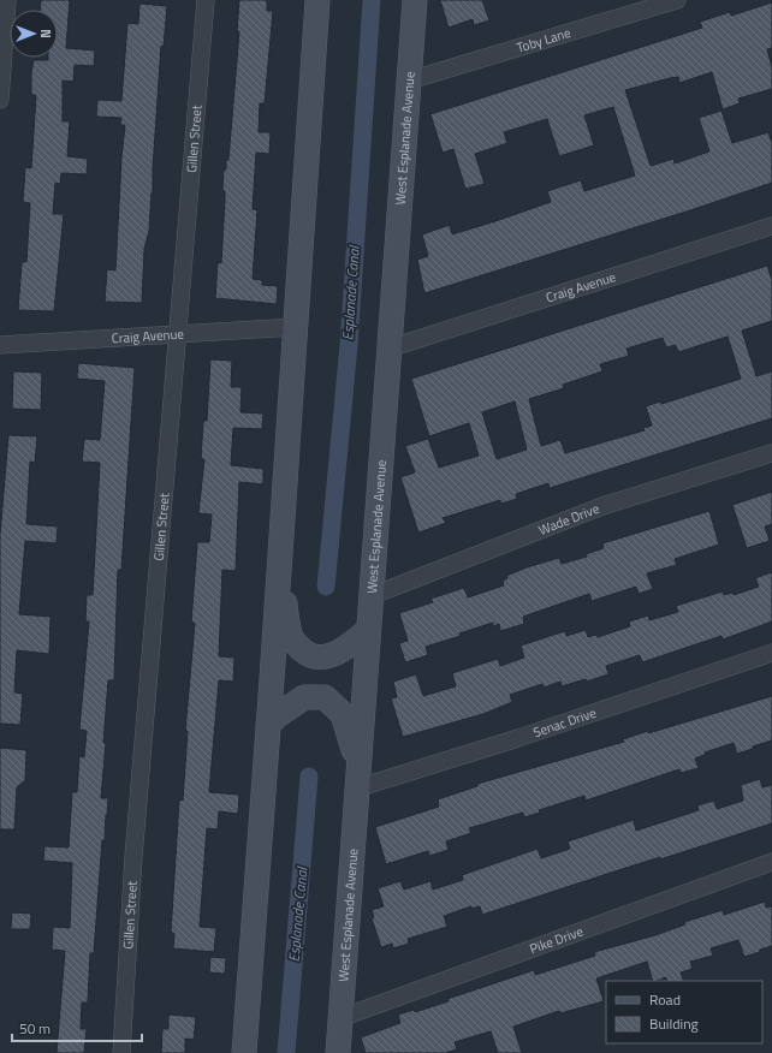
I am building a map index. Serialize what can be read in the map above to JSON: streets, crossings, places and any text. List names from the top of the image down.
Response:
{
  "streets": {
    "main road": ["West Esplanade Avenue"],
    "street": [
      "Toby Lane",
      "Gillen Street",
      "Craig Avenue",
      "Wade Drive",
      "Senac Drive",
      "Pike Drive"
    ]
  },
  "crossings": [
    ["Toby Lane", "West Esplanade Avenue"],
    ["Gillen Street", "Craig Avenue"],
    ["West Esplanade Avenue", "Craig Avenue"],
    ["West Esplanade Avenue", "Wade Drive"],
    ["West Esplanade Avenue", "Senac Drive"],
    ["West Esplanade Avenue", "Pike Drive"]
  ],
  "water": ["Esplanade Canal"],
  "legend": ["Road", "Building"],
  "scale_bar": "50 m",
  "north": "right"
}
